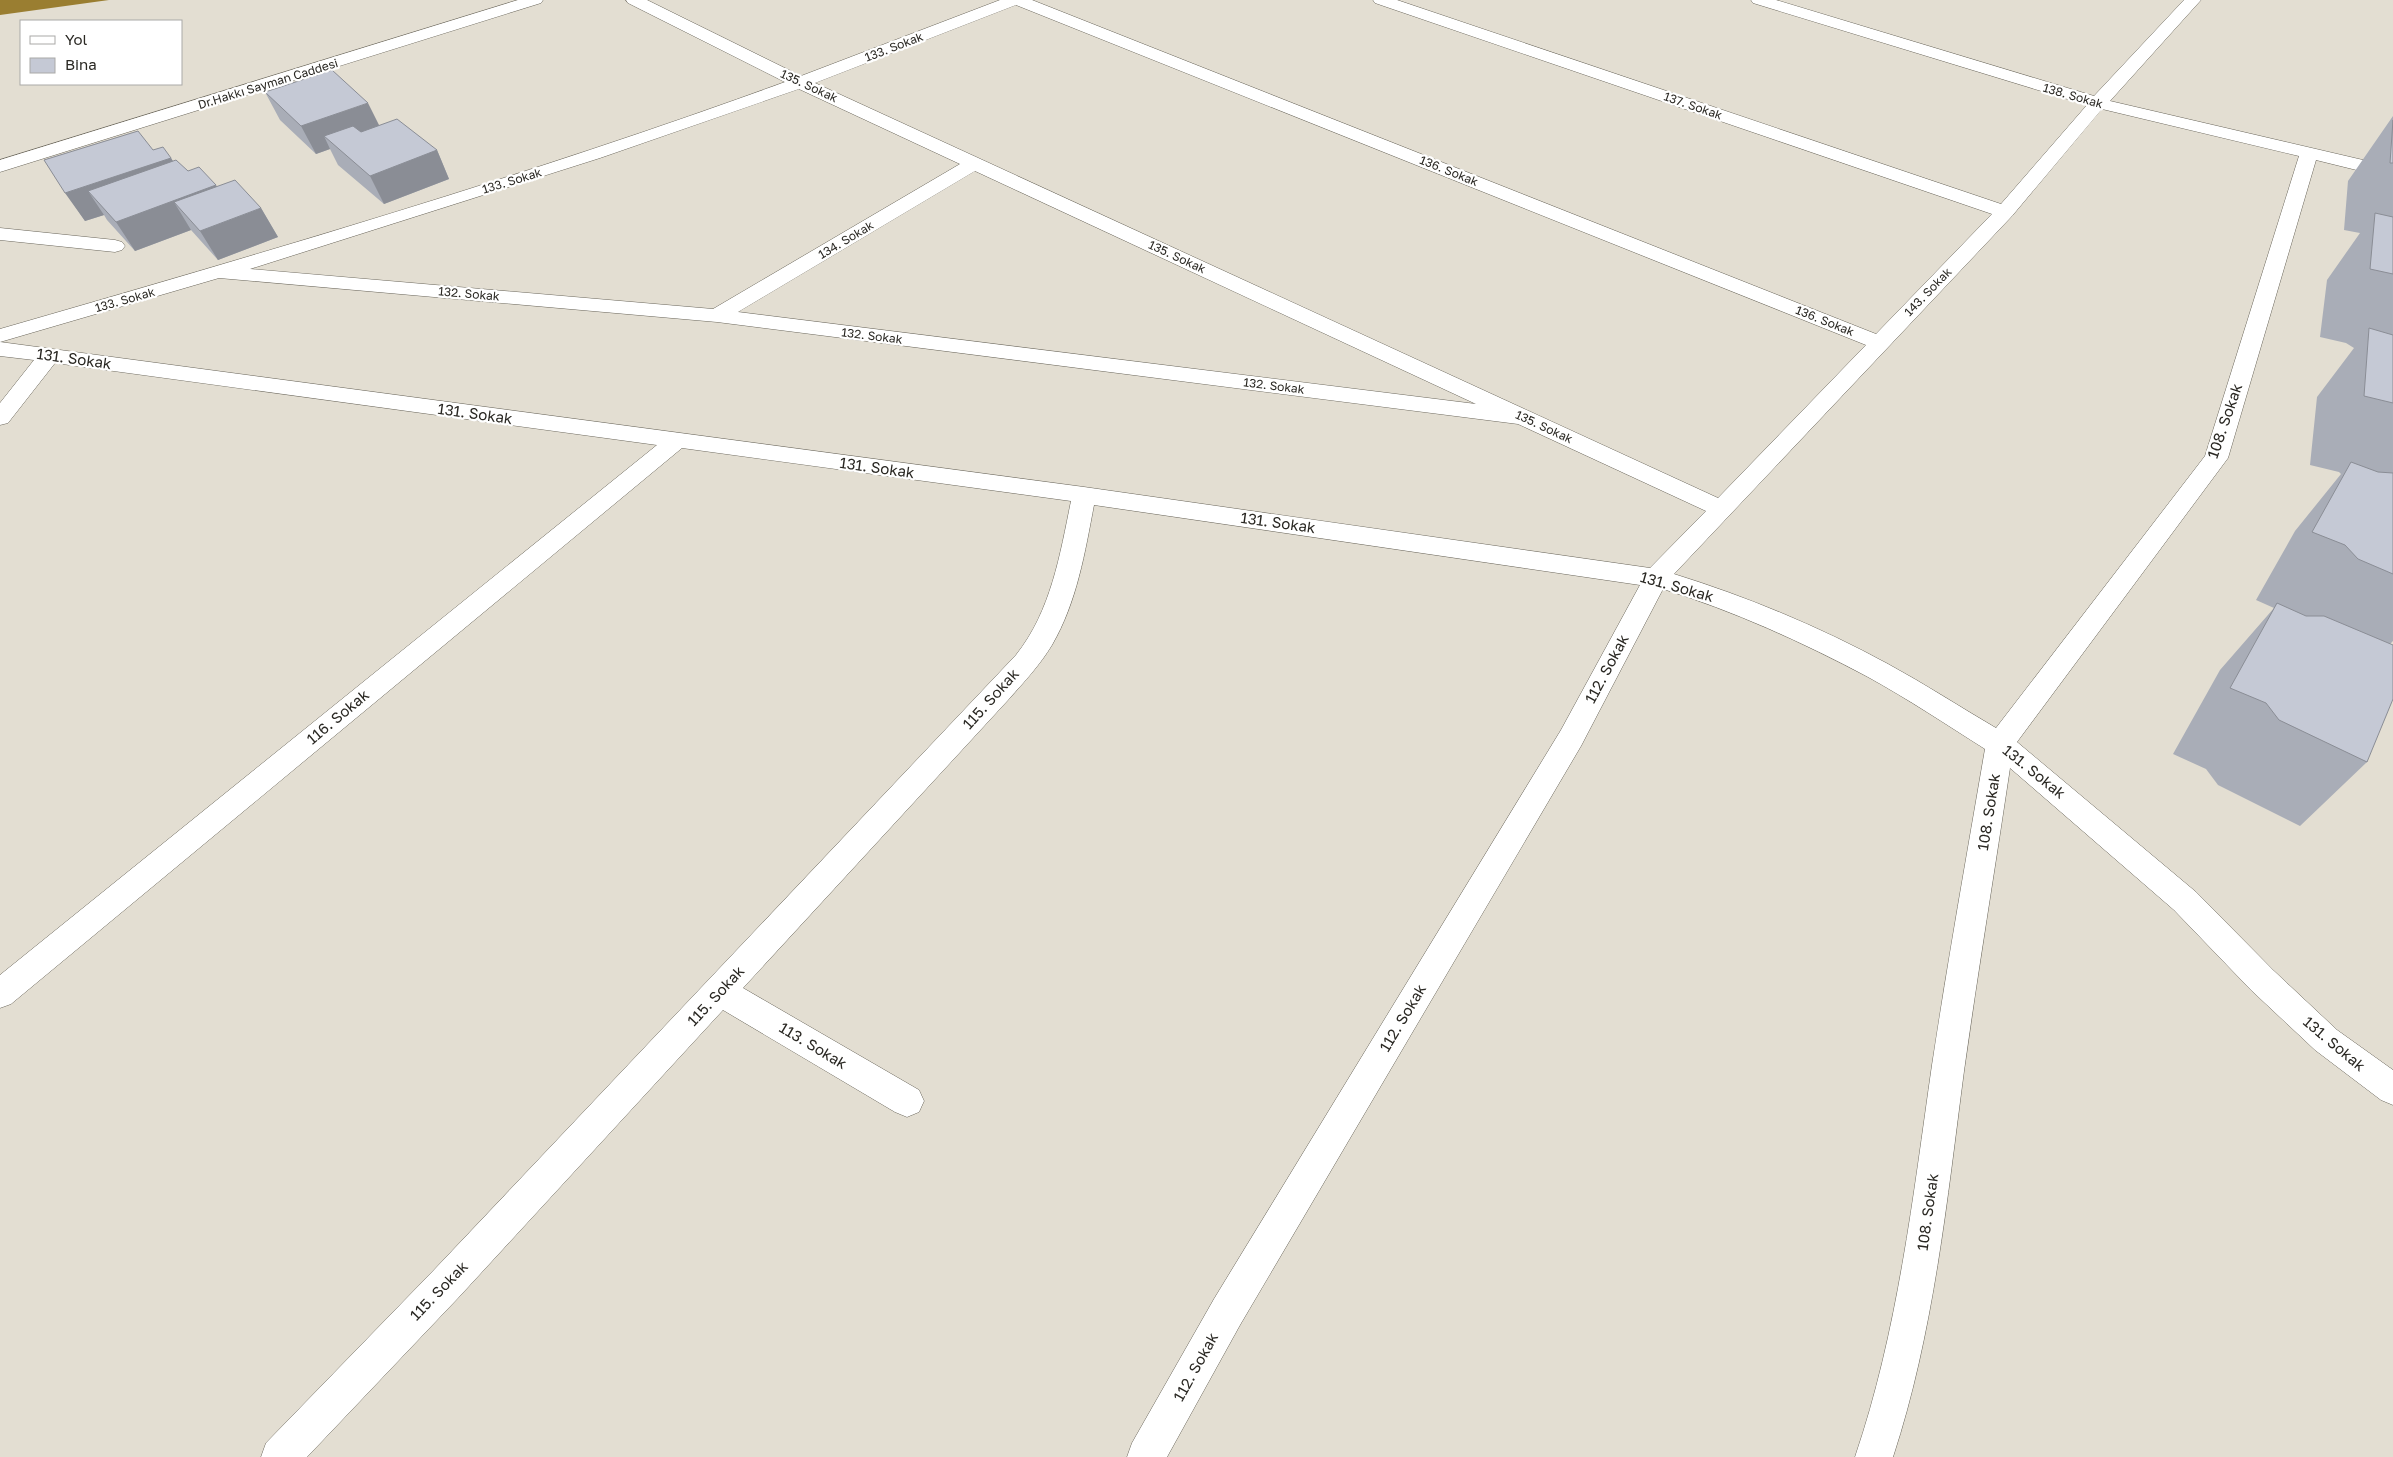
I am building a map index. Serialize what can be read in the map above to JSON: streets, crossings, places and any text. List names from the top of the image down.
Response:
{
  "streets": {
    "street": [
      "133. Sokak",
      "Dr.Hakkı Sayman Caddesi",
      "135. Sokak",
      "138. Sokak",
      "137. Sokak",
      "136. Sokak",
      "134. Sokak",
      "143. Sokak",
      "132. Sokak",
      "131. Sokak",
      "108. Sokak",
      "112. Sokak",
      "115. Sokak",
      "116. Sokak",
      "113. Sokak"
    ]
  },
  "crossings": [
    ["133. Sokak", "135. Sokak"],
    ["133. Sokak", "136. Sokak"],
    ["133. Sokak", "132. Sokak"],
    ["135. Sokak", "134. Sokak"],
    ["135. Sokak", "143. Sokak"],
    ["135. Sokak", "132. Sokak"],
    ["138. Sokak", "143. Sokak"],
    ["138. Sokak", "108. Sokak"],
    ["137. Sokak", "143. Sokak"],
    ["136. Sokak", "143. Sokak"],
    ["134. Sokak", "132. Sokak"],
    ["143. Sokak", "131. Sokak"],
    ["143. Sokak", "112. Sokak"],
    ["131. Sokak", "108. Sokak"],
    ["131. Sokak", "112. Sokak"],
    ["131. Sokak", "115. Sokak"],
    ["131. Sokak", "116. Sokak"],
    ["115. Sokak", "113. Sokak"]
  ],
  "legend": ["Yol", "Bina"]
}
